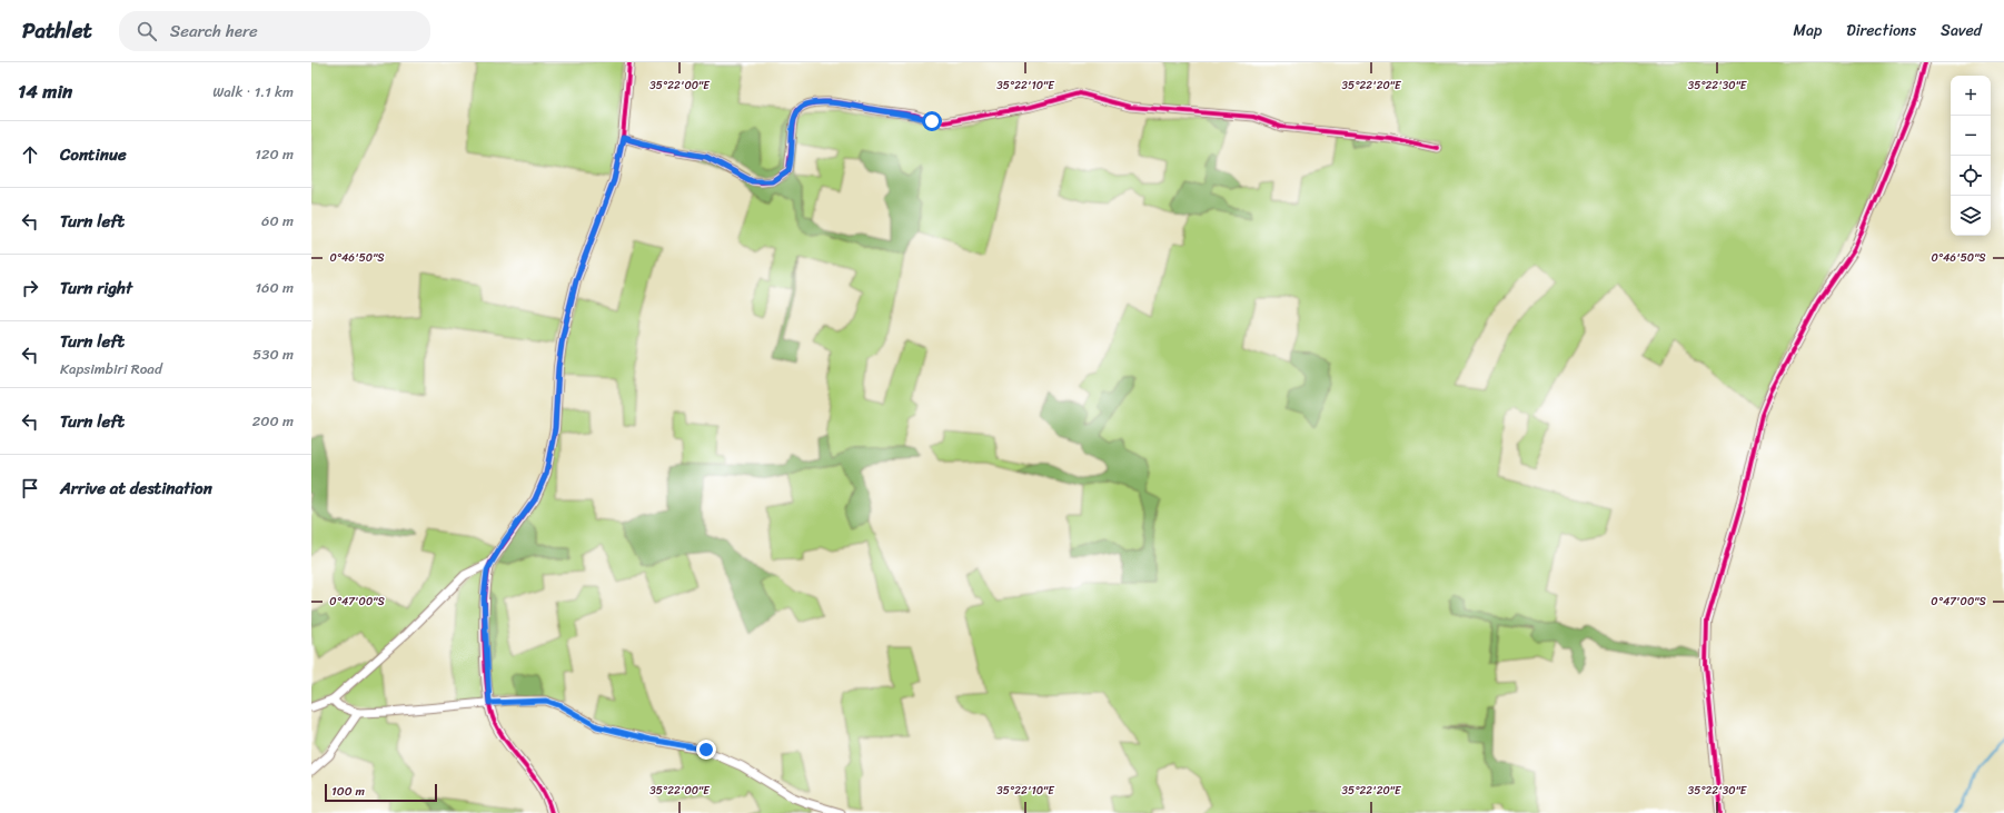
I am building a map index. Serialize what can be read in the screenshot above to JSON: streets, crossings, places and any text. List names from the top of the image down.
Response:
{
  "scale_bar": "100 m",
  "page": {
    "header": "Pathlet",
    "search": "Search here",
    "nav": ["Map", "Directions", "Saved"],
    "heading": ["14 min", "Walk · 1.1 km"],
    "map_buttons": ["+", "−"],
    "list": [
      ["Continue", "120 m"],
      ["Turn left", "60 m"],
      ["Turn right", "160 m"],
      ["Turn left", "Kapsimbiri Road", "530 m"],
      ["Turn left", "200 m"],
      "Arrive at destination"
    ],
    "scale": "100 m"
  },
  "coordinates": [
    "35°22'00\"E",
    "35°22'10\"E",
    "35°22'20\"E",
    "35°22'30\"E",
    "0°46'50\"S",
    "0°47'00\"S"
  ]
}
